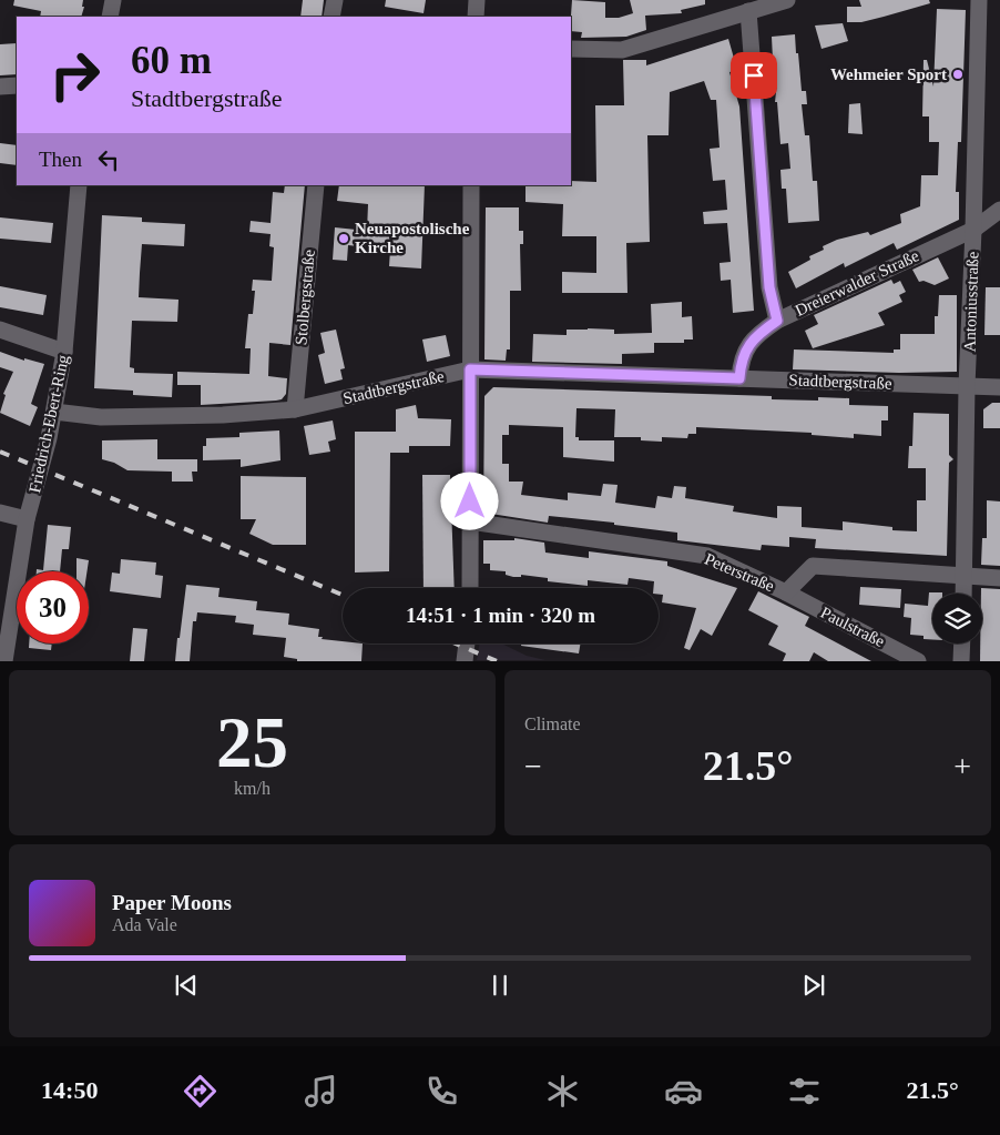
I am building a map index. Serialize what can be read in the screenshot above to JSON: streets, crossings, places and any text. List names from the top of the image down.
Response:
{
  "streets": {
    "street": [
      "Dreierwalder Straße",
      "Stolbergstraße",
      "Antoniusstraße",
      "Stadtbergstraße",
      "Friedrich-Ebert-Ring",
      "Peterstraße",
      "Paulstraße"
    ]
  },
  "crossings": [
    ["Dreierwalder Straße", "Antoniusstraße"],
    ["Dreierwalder Straße", "Stadtbergstraße"],
    ["Stolbergstraße", "Stadtbergstraße"],
    ["Antoniusstraße", "Stadtbergstraße"],
    ["Antoniusstraße", "Peterstraße"],
    ["Stadtbergstraße", "Friedrich-Ebert-Ring"],
    ["Peterstraße", "Paulstraße"]
  ],
  "places": ["Wehmeier Sport", "Neuapostolische Kirche"],
  "page": {
    "turn": ["60 m", "Stadtbergstraße"],
    "then": "Then",
    "limit": "30",
    "trip": "14:51 · 1 min · 320 m",
    "tile": [
      ["25", "km/h"],
      "Climate"
    ],
    "heat": ["−", "21.5°", "+"],
    "song": ["Paper Moons", "Ada Vale"],
    "tabs": ["14:50", "21.5°"]
  }
}
